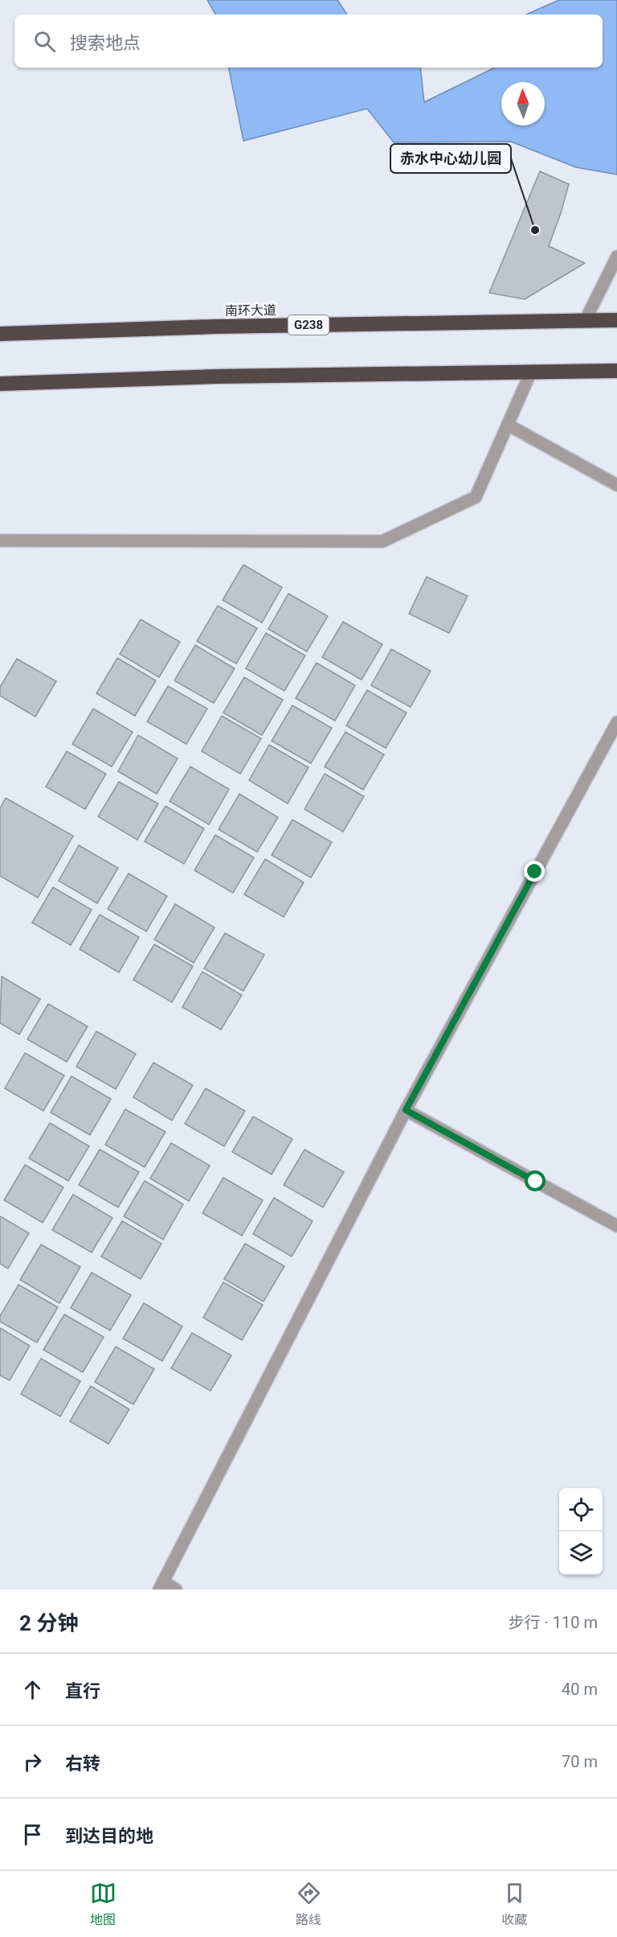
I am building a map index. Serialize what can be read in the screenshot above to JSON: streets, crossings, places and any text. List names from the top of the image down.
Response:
{
  "streets": {
    "highway": ["南环大道", "G238"]
  },
  "places": ["赤水中心幼儿园"],
  "north": "top",
  "page": {
    "search": "搜索地点",
    "heading": ["2 分钟", "步行 · 110 m"],
    "list": [
      ["直行", "40 m"],
      ["右转", "70 m"],
      "到达目的地"
    ],
    "nav": ["地图", "路线", "收藏"]
  }
}
